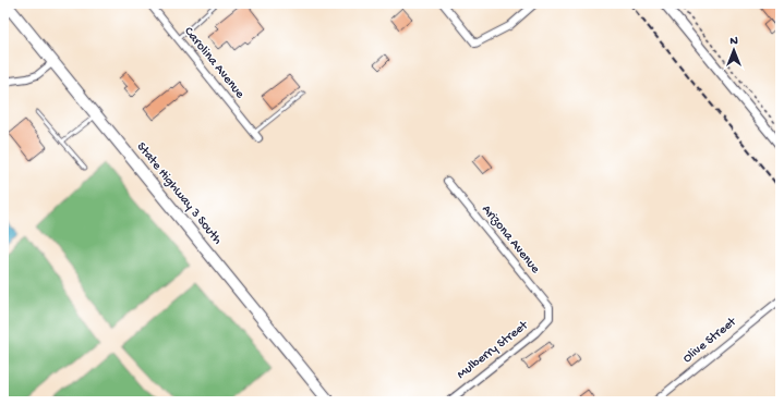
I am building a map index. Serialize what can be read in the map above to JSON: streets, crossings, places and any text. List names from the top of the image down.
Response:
{
  "streets": {
    "main road": ["State Highway 3 South"],
    "street": [
      "Carolina Avenue",
      "Arizona Avenue",
      "Olive Street",
      "Mulberry Street"
    ]
  },
  "crossings": [
    ["Arizona Avenue", "Mulberry Street"]
  ],
  "north": "top"
}
